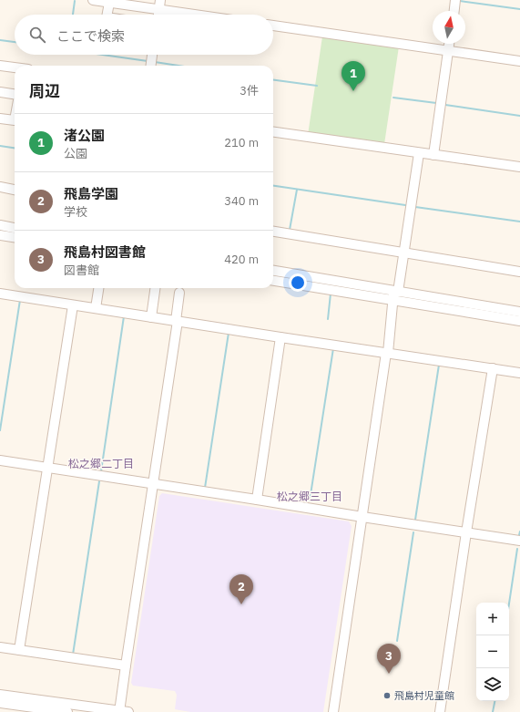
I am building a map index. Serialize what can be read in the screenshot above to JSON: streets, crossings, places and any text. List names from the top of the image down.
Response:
{
  "districts": ["松之郷二丁目", "松之郷三丁目"],
  "places": ["飛島村児童館"],
  "north": "top",
  "page": {
    "search": "ここで検索",
    "pins": ["1", "2", "3"],
    "heading": ["周辺", "3件"],
    "list": [
      {
        "mark": "1",
        "name": "渚公園",
        "note": "公園",
        "value": "210 m"
      },
      {
        "mark": "2",
        "name": "飛島学園",
        "note": "学校",
        "value": "340 m"
      },
      {
        "mark": "3",
        "name": "飛島村図書館",
        "note": "図書館",
        "value": "420 m"
      }
    ],
    "map_buttons": ["+", "−"]
  }
}
